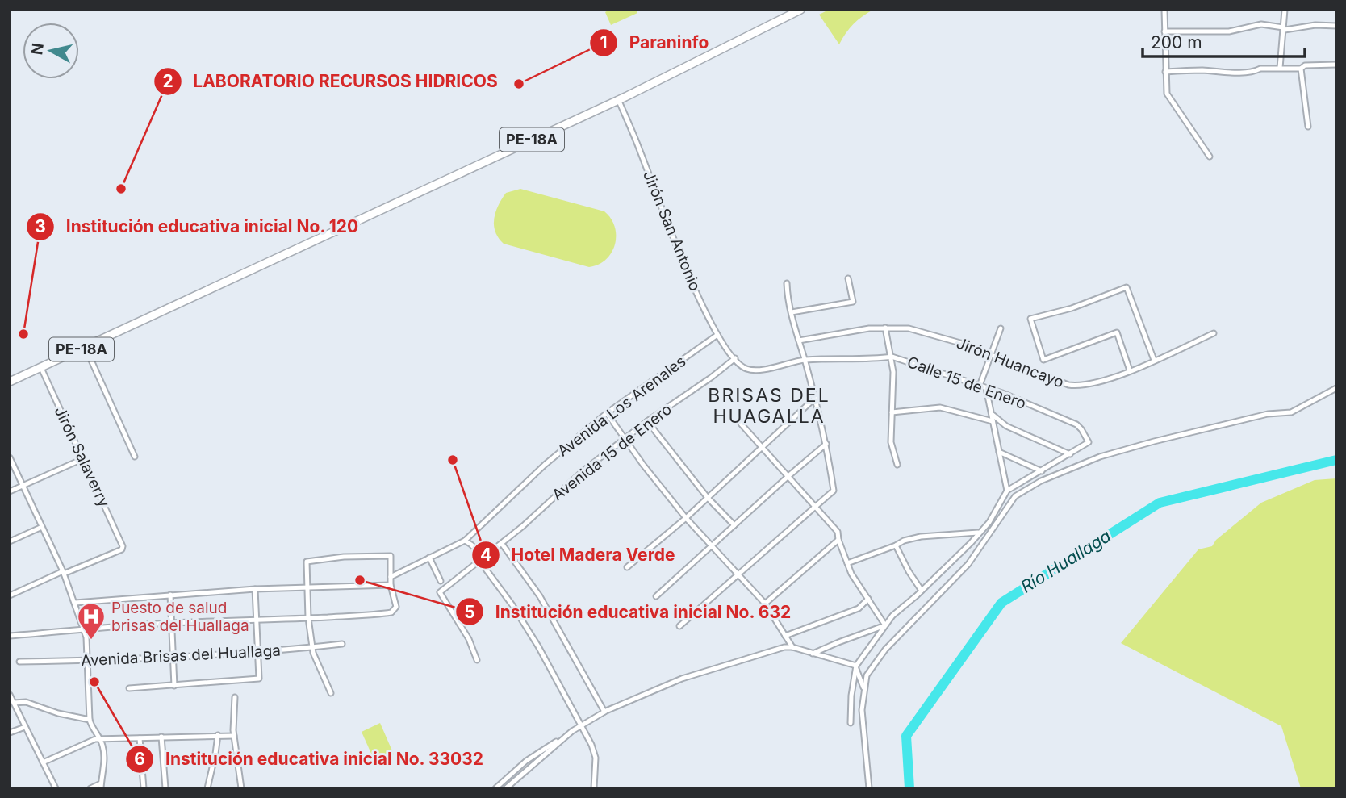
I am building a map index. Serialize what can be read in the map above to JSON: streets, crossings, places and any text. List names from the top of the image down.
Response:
{
  "streets": {
    "highway": ["PE-18A"],
    "street": [
      "Jirón San Antonio",
      "Jirón Huancayo",
      "Calle 15 de Enero",
      "Avenida Los Arenales",
      "Avenida 15 de Enero",
      "Jirón Salaverry",
      "Avenida Brisas del Huallaga"
    ]
  },
  "crossings": [
    ["PE-18A", "Jirón San Antonio"],
    ["PE-18A", "Jirón Salaverry"],
    ["Jirón San Antonio", "Calle 15 de Enero"],
    ["Jirón San Antonio", "Avenida Los Arenales"],
    ["Jirón San Antonio", "Avenida 15 de Enero"],
    ["Calle 15 de Enero", "Avenida 15 de Enero"]
  ],
  "districts": ["BRISAS DEL HUAGALLA"],
  "water": ["Río Huallaga"],
  "places": {
    "other": [
      "Paraninfo",
      "LABORATORIO RECURSOS HIDRICOS",
      "Institución educativa inicial No. 120",
      "Hotel Madera Verde",
      "Institución educativa inicial No. 632",
      "Institución educativa inicial No. 33032"
    ],
    "hospital": ["Puesto de salud brisas del Huallaga"]
  },
  "scale_bar": "200 m",
  "north": "left"
}
